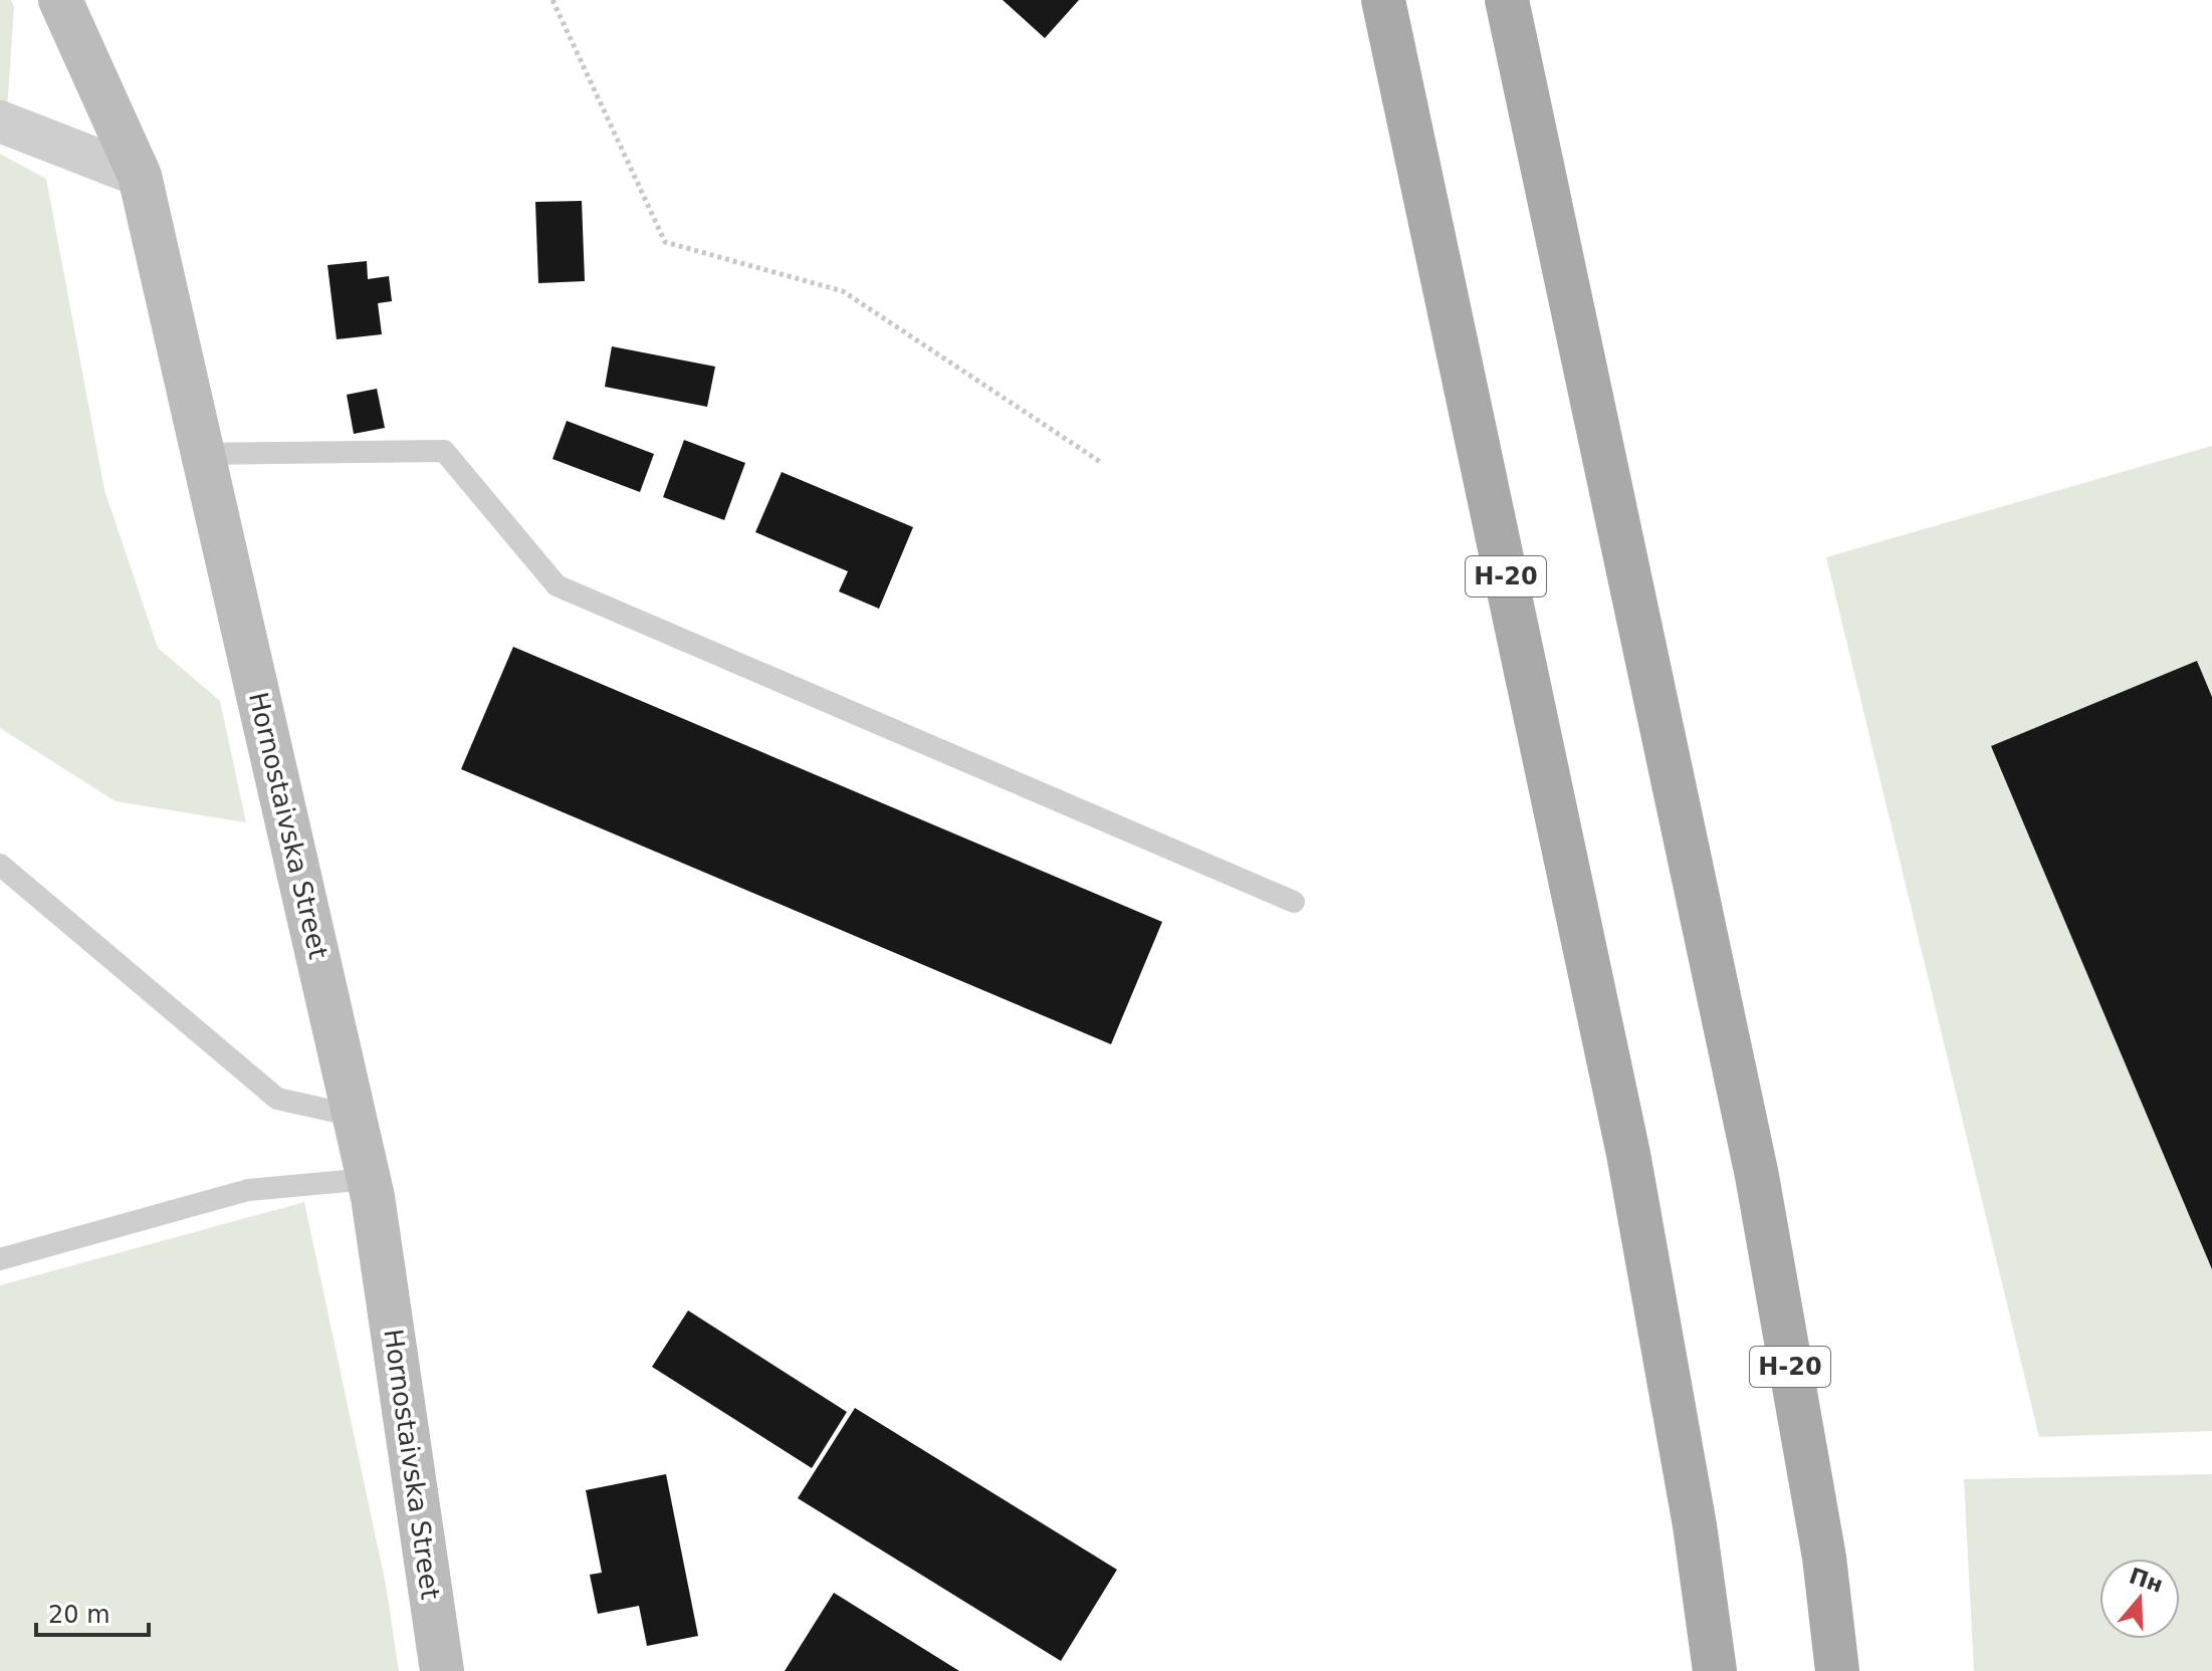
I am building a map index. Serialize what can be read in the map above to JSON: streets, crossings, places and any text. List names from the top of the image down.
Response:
{
  "streets": {
    "main road": ["Н-20", "Hornostaivska Street"]
  },
  "scale_bar": "20 m",
  "north": "top"
}
